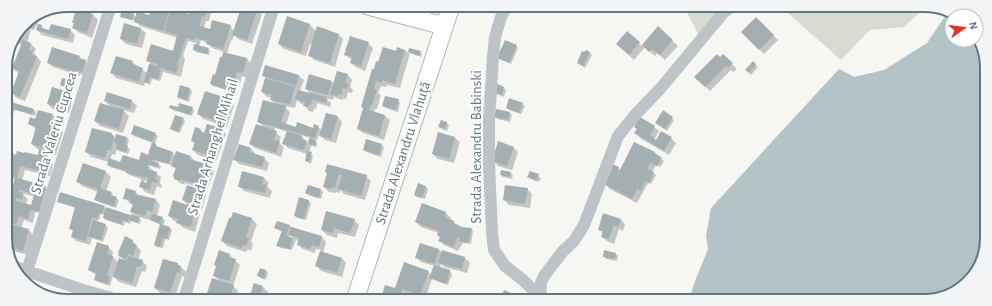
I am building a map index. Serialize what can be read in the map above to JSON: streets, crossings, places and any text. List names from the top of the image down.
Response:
{
  "streets": {
    "street": [
      "Strada Valeriu Cupcea",
      "Strada Arhanghel Mihail",
      "Strada Alexandru Babinski",
      "Strada Аlexandru Vlahuță"
    ]
  },
  "north": "right"
}
